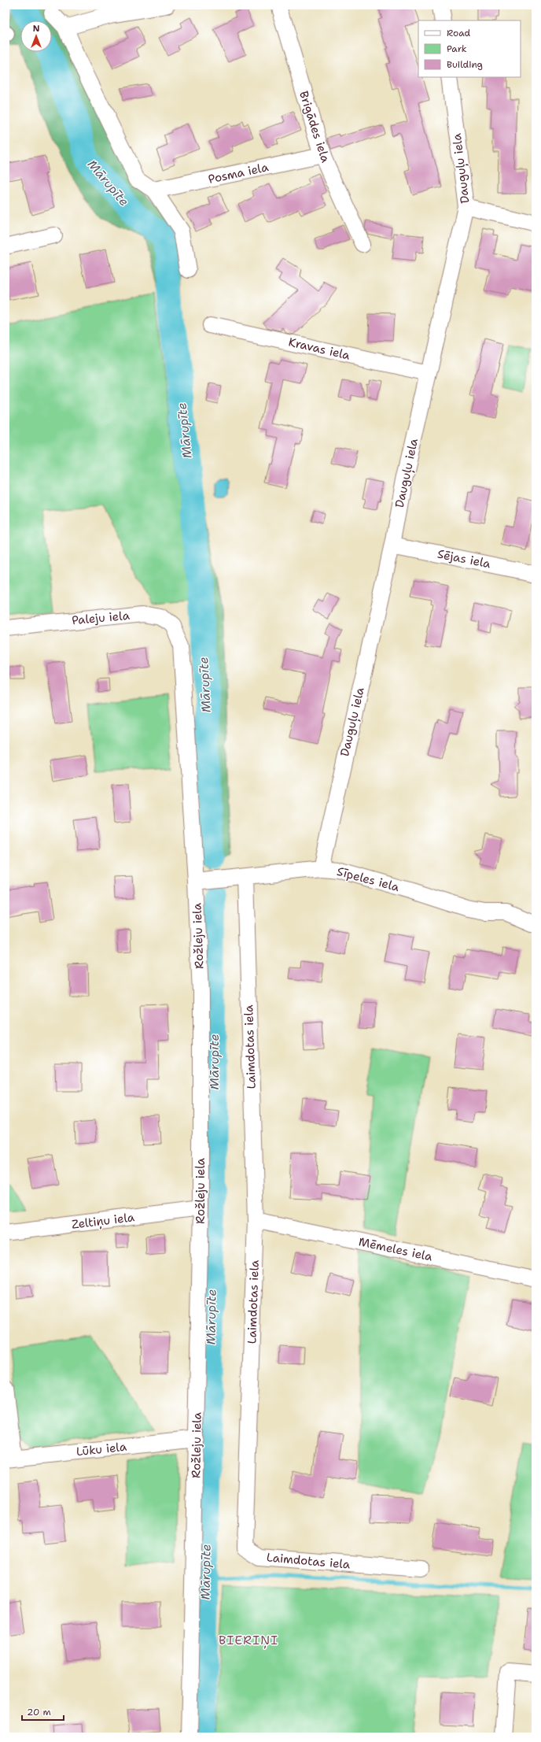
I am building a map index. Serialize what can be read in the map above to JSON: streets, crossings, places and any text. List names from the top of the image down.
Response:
{
  "streets": {
    "street": [
      "Brigādes iela",
      "Dauguļu iela",
      "Posma iela",
      "Kravas iela",
      "Sējas iela",
      "Paleju iela",
      "Sīpeles iela",
      "Rožleju iela",
      "Laimdotas iela",
      "Zeltiņu iela",
      "Mēmeles iela",
      "Lūku iela"
    ]
  },
  "crossings": [
    ["Brigādes iela", "Posma iela"],
    ["Dauguļu iela", "Kravas iela"],
    ["Dauguļu iela", "Sējas iela"],
    ["Dauguļu iela", "Sīpeles iela"],
    ["Paleju iela", "Rožleju iela"],
    ["Sīpeles iela", "Rožleju iela"],
    ["Sīpeles iela", "Laimdotas iela"],
    ["Rožleju iela", "Zeltiņu iela"],
    ["Rožleju iela", "Lūku iela"],
    ["Laimdotas iela", "Mēmeles iela"]
  ],
  "districts": ["BIERIŅI"],
  "water": ["Mārupīte"],
  "legend": ["Road", "Park", "Building"],
  "scale_bar": "20 m",
  "north": "top"
}
